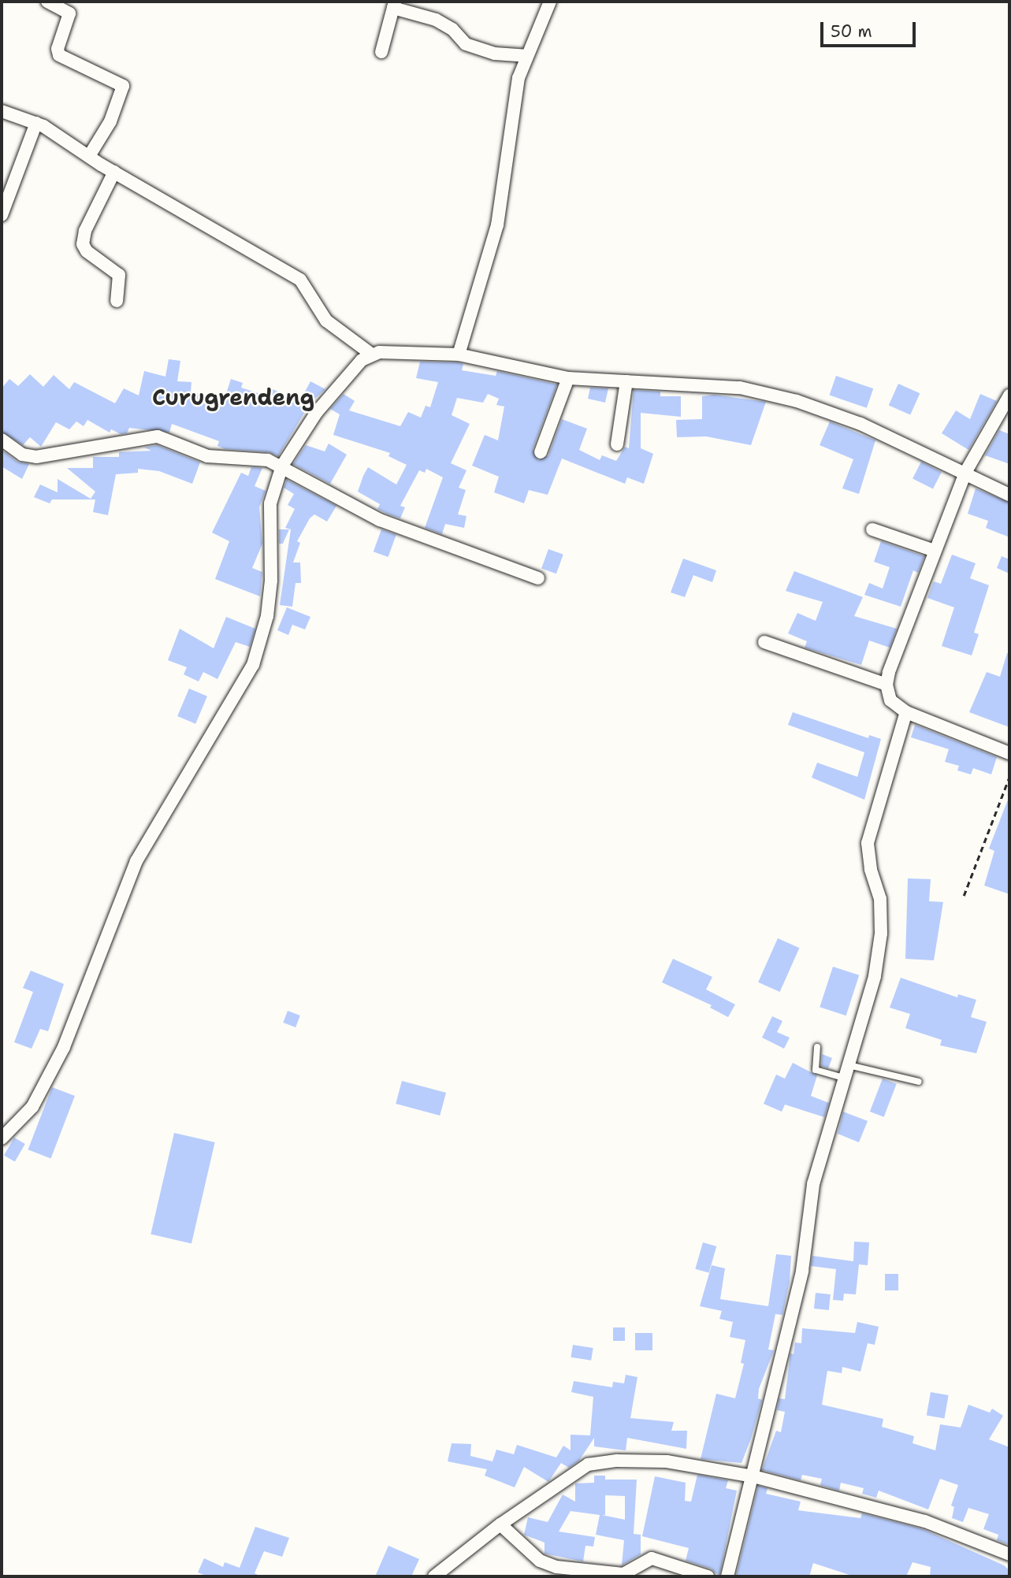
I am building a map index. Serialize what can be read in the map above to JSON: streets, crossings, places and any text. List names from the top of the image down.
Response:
{
  "districts": ["Curugrendeng"],
  "scale_bar": "50 m"
}
